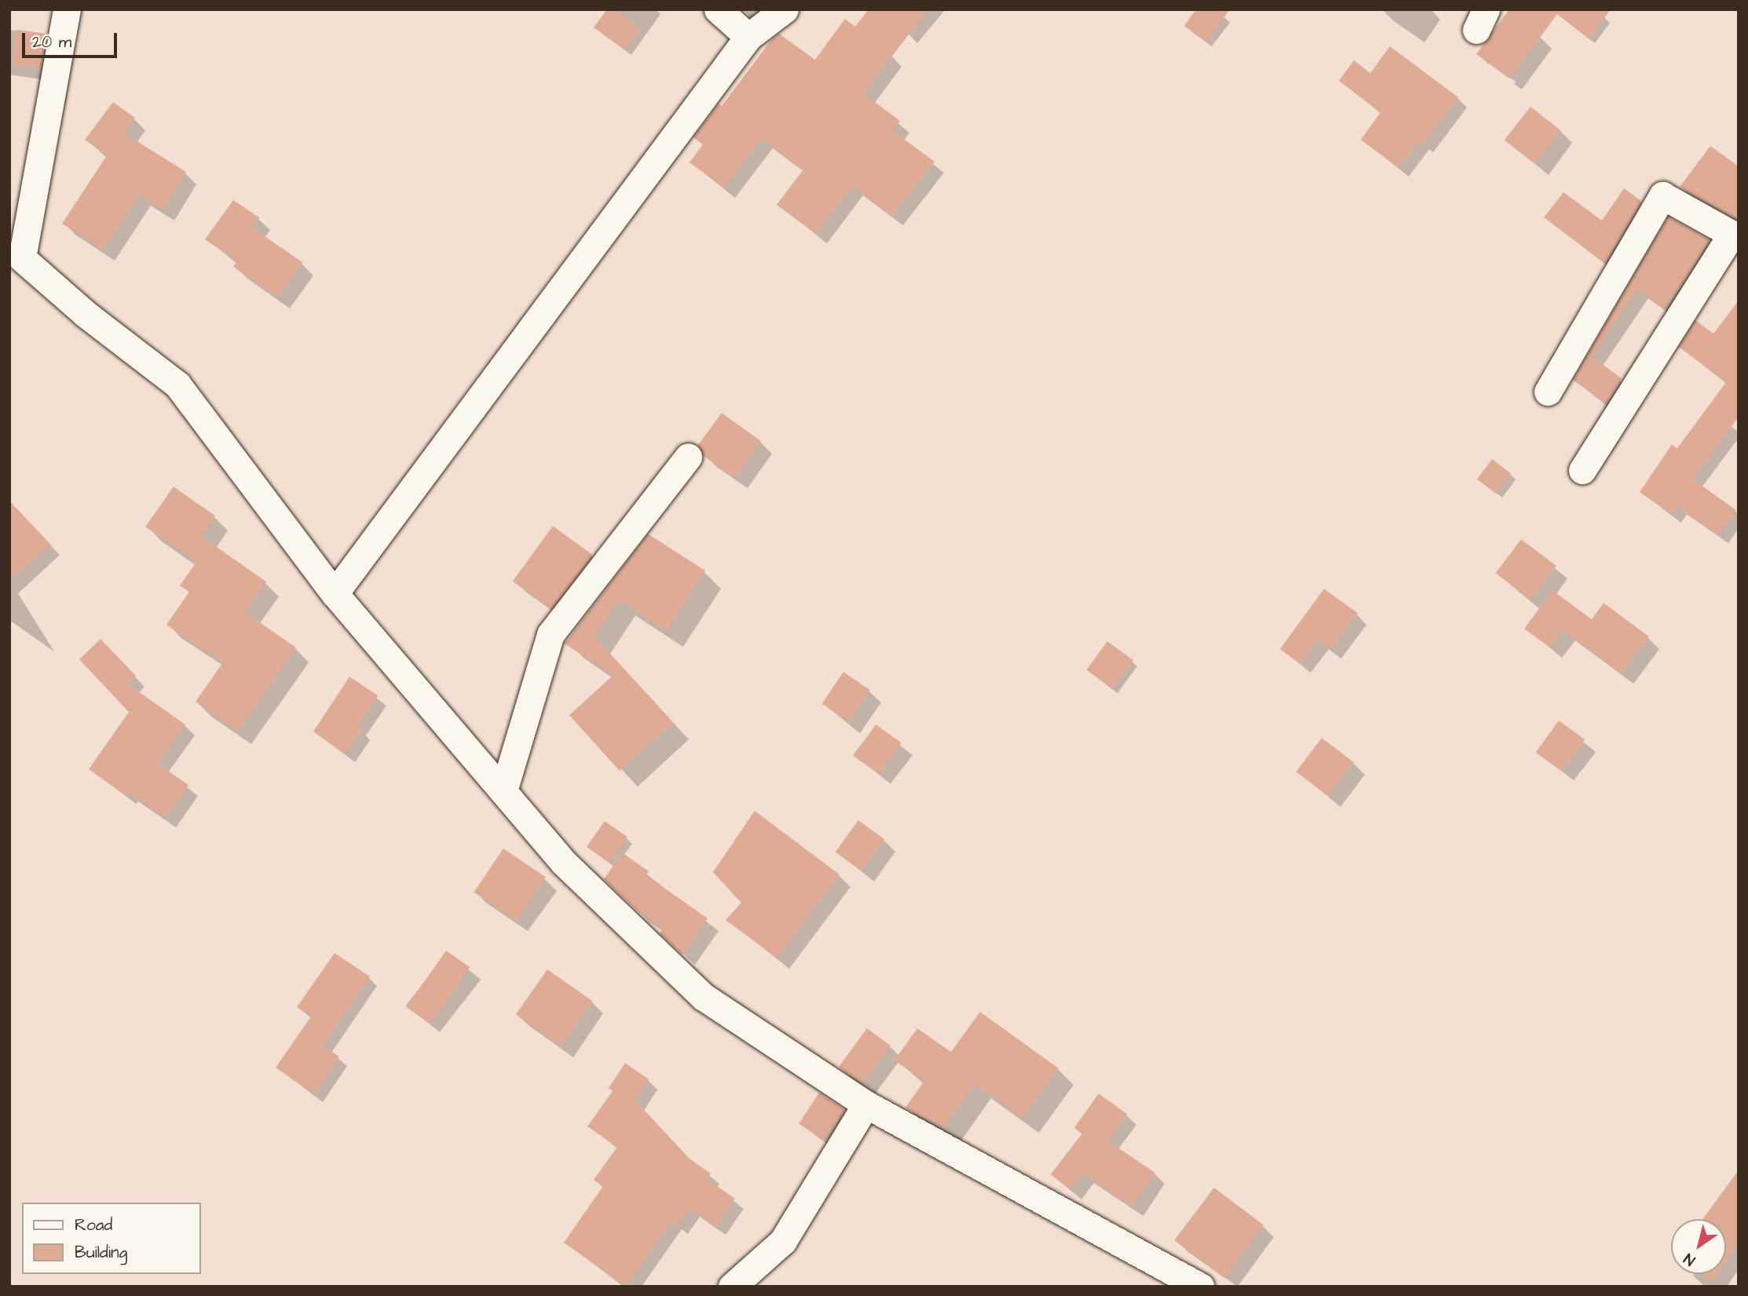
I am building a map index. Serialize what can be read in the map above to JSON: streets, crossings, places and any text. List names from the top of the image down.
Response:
{
  "legend": ["Road", "Building"],
  "scale_bar": "20 m",
  "north": "bottom left"
}
